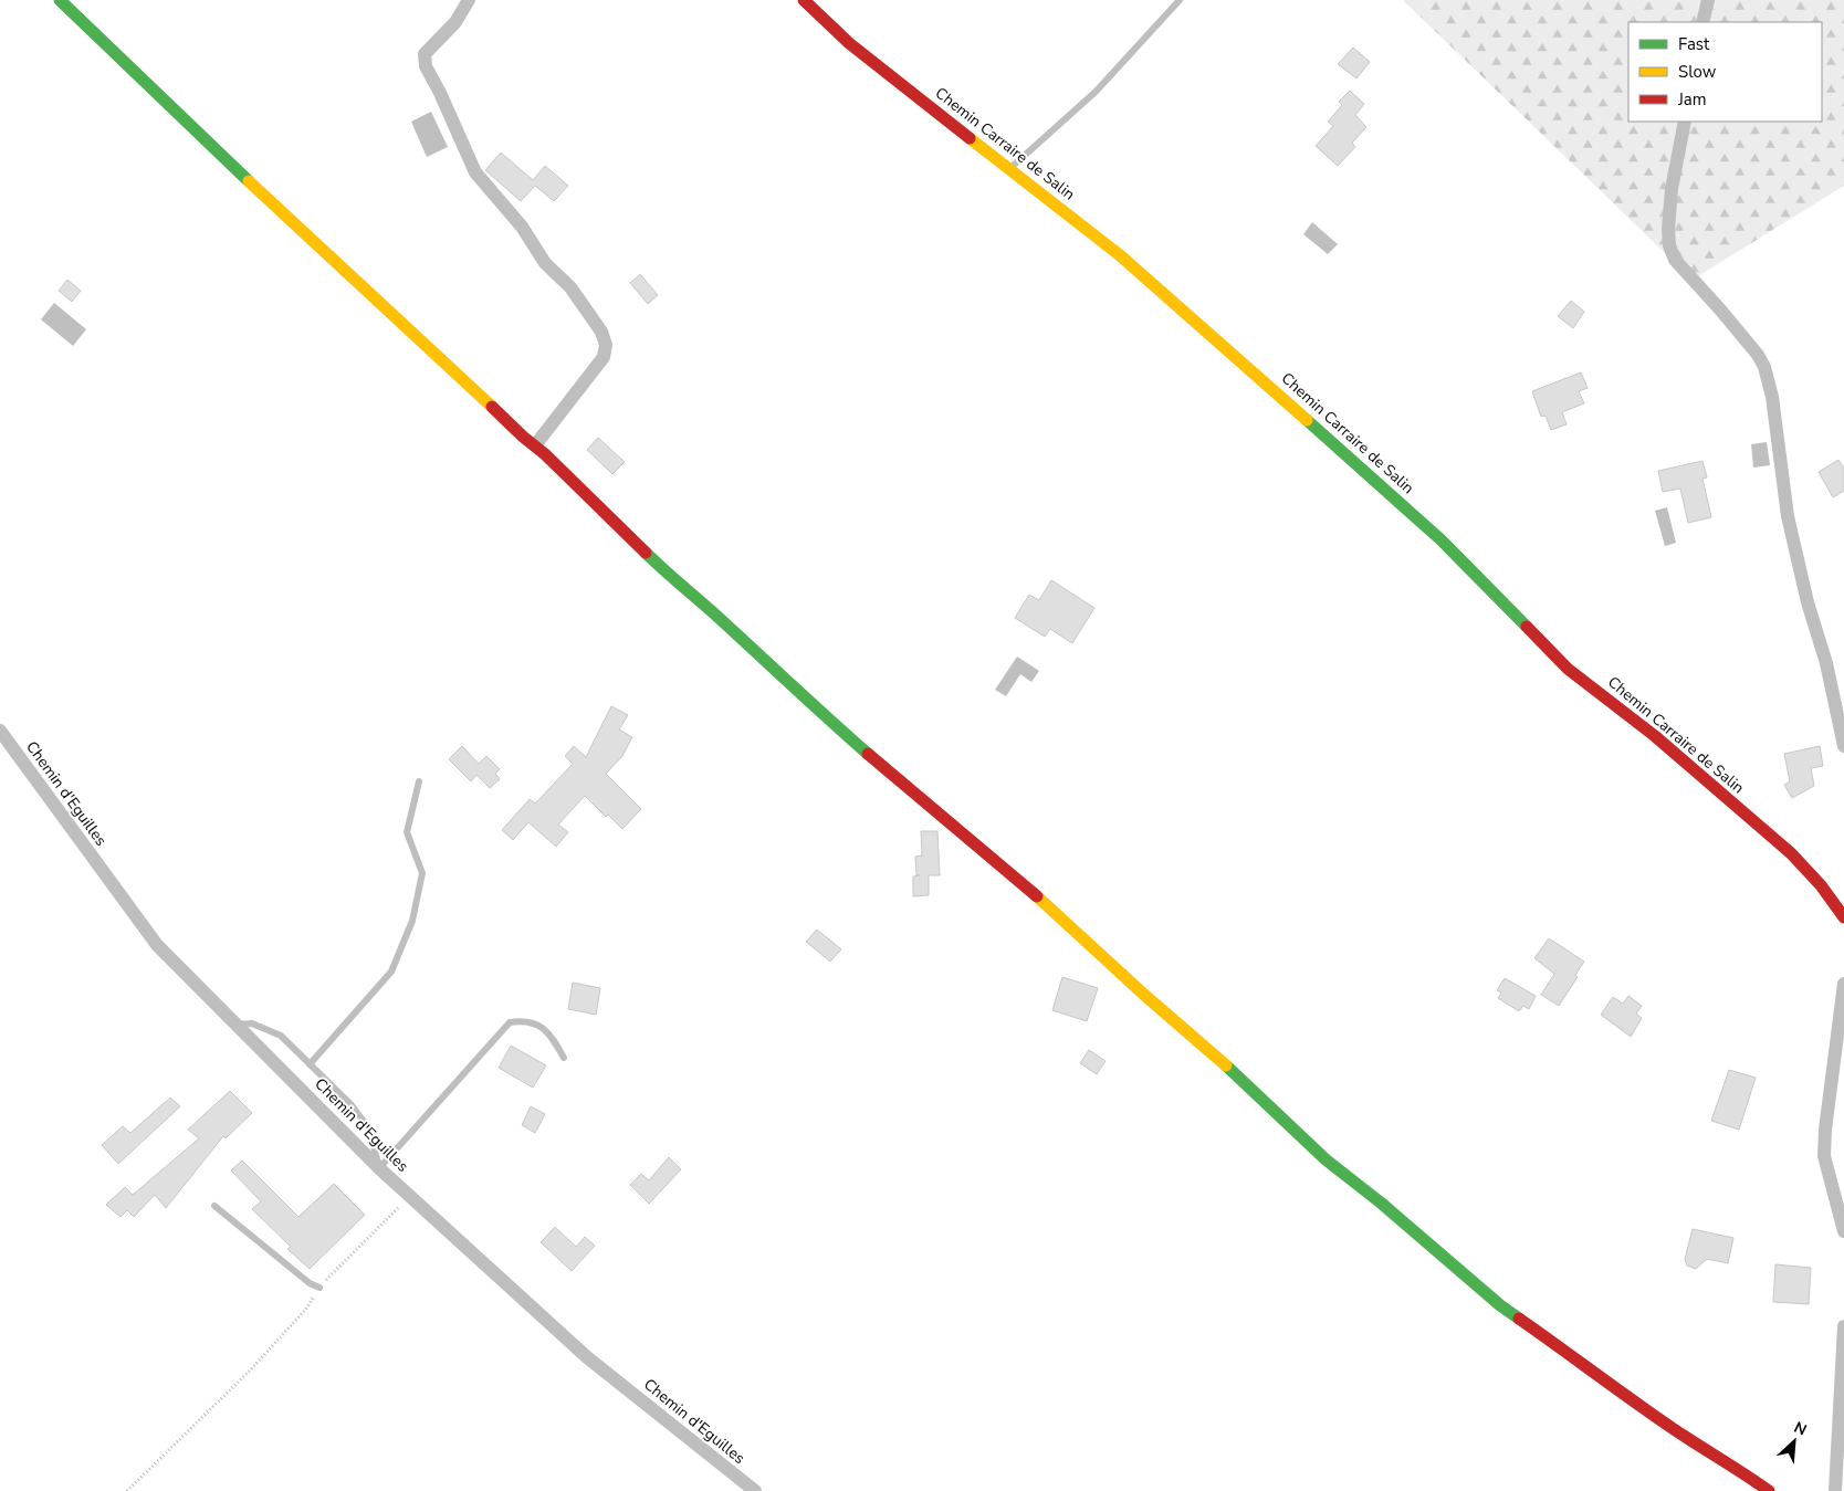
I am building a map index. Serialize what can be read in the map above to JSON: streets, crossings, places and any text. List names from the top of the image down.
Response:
{
  "streets": {
    "street": ["Chemin Carraire de Salin", "Chemin d'Eguilles"]
  },
  "legend": ["Fast", "Slow", "Jam"],
  "north": "top right"
}
